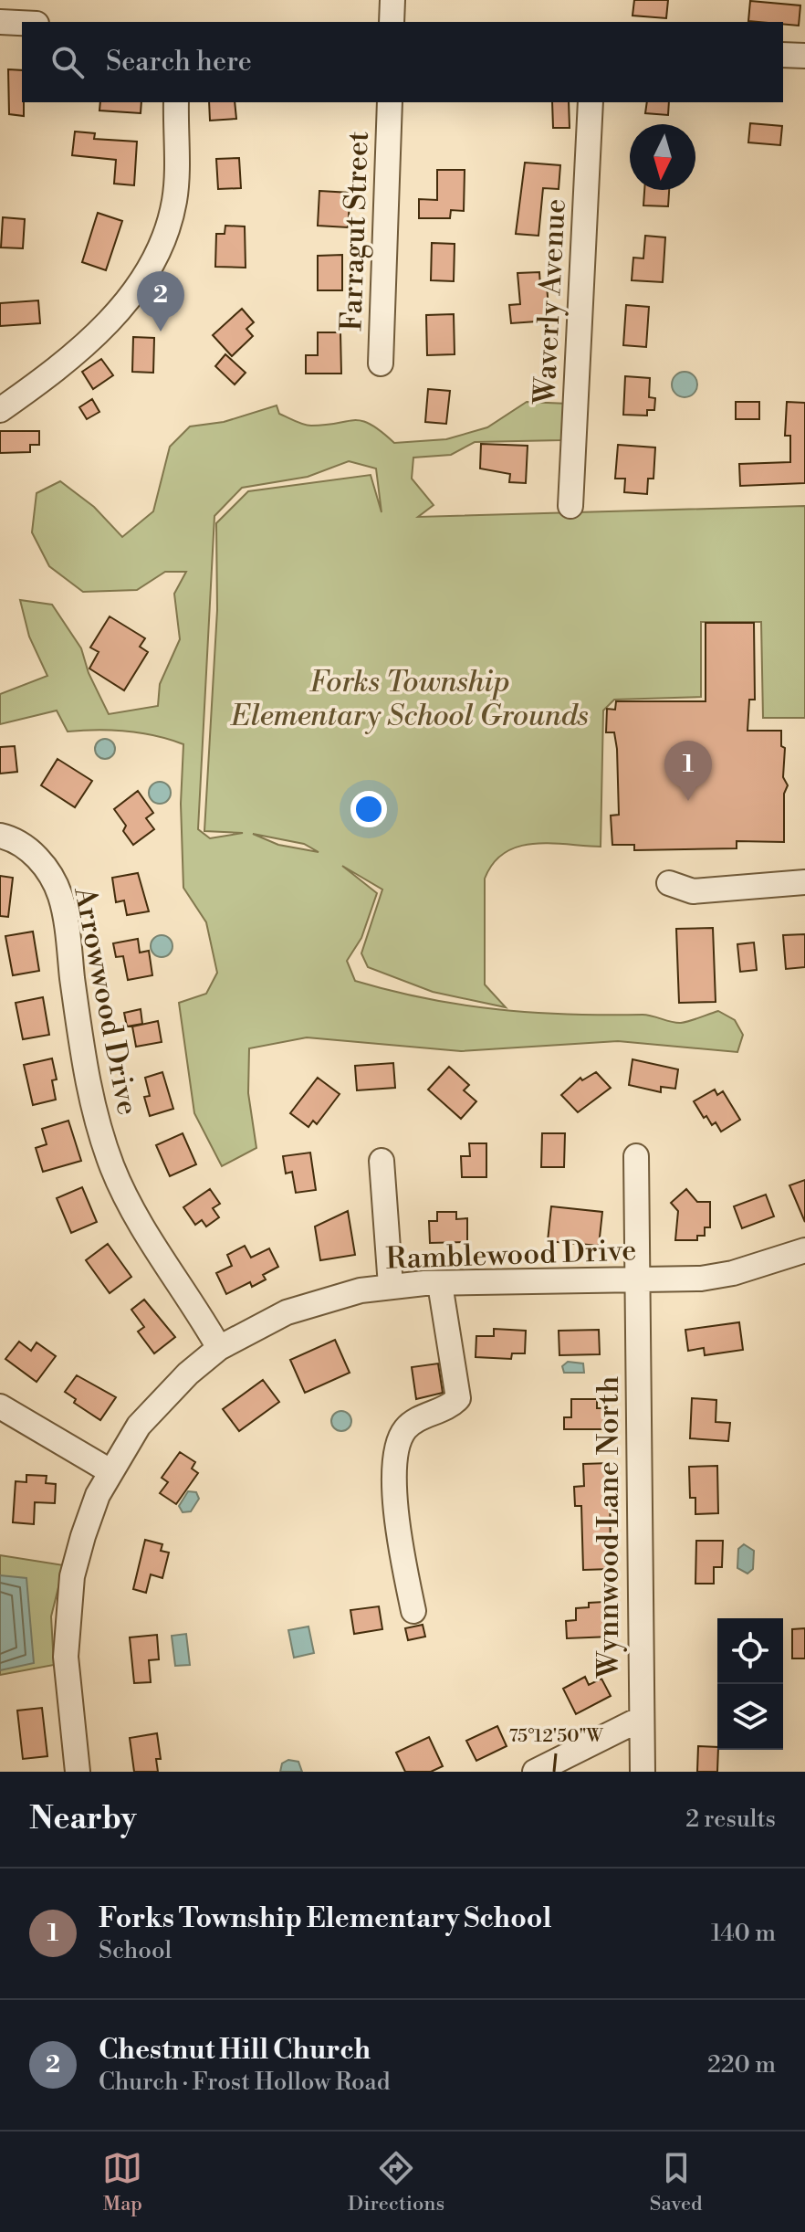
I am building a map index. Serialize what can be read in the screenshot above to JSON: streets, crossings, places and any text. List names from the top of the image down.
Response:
{
  "streets": {
    "street": [
      "Farragut Street",
      "Waverly Avenue",
      "Arrowwood Drive",
      "Ramblewood Drive",
      "Wynnwood Lane North"
    ]
  },
  "crossings": [
    ["Arrowwood Drive", "Ramblewood Drive"],
    ["Ramblewood Drive", "Wynnwood Lane North"]
  ],
  "parks": ["Forks Township Elementary School Grounds"],
  "north": "bottom",
  "page": {
    "search": "Search here",
    "pins": ["2", "1"],
    "heading": ["Nearby", "2 results"],
    "list": [
      {
        "mark": "1",
        "name": "Forks Township Elementary School",
        "note": "School",
        "value": "140 m"
      },
      {
        "mark": "2",
        "name": "Chestnut Hill Church",
        "note": "Church · Frost Hollow Road",
        "value": "220 m"
      }
    ],
    "nav": ["Map", "Directions", "Saved"]
  },
  "coordinates": ["75°12'50\"W"]
}
